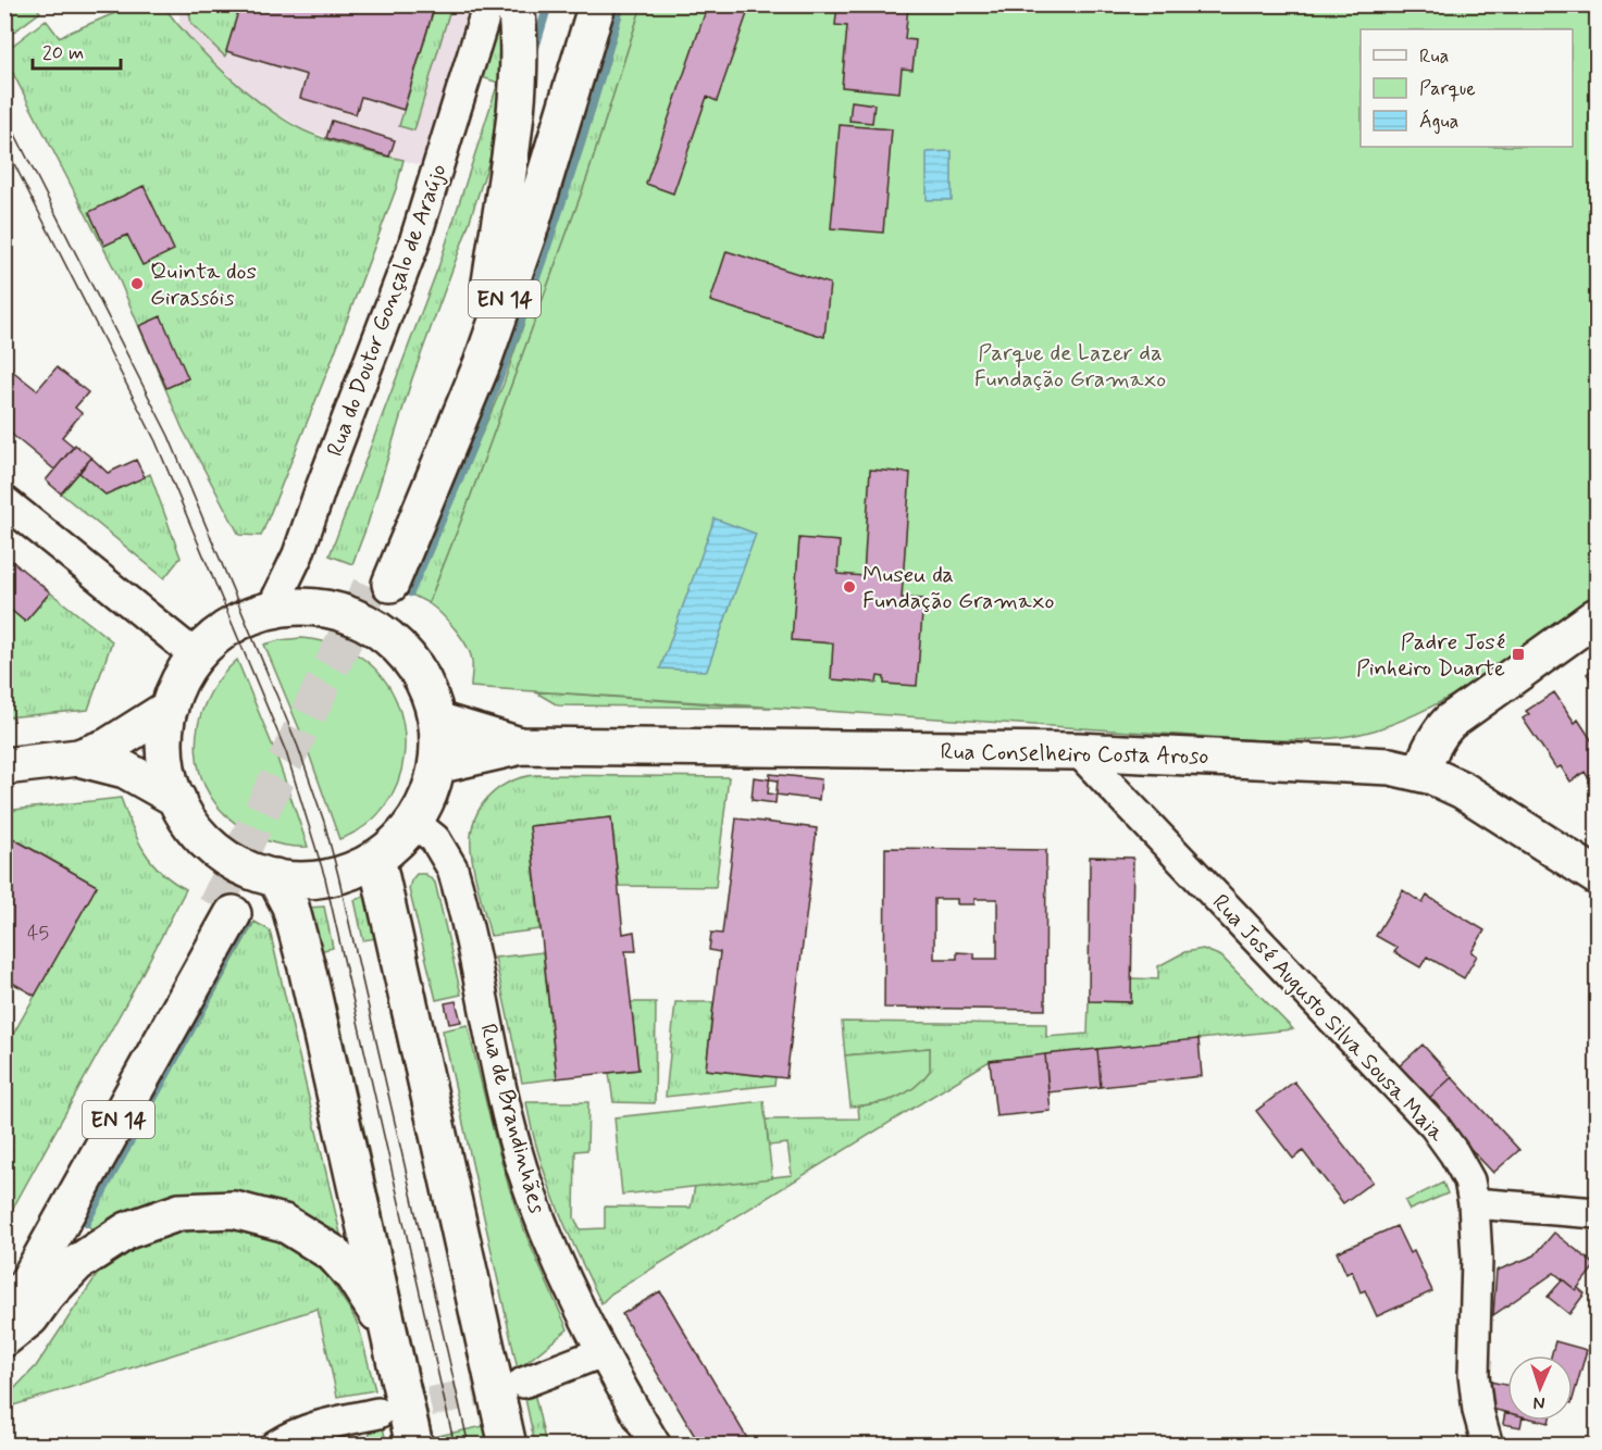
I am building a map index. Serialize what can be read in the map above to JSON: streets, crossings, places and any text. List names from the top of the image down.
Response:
{
  "streets": {
    "main road": ["EN 14", "Rua Conselheiro Costa Aroso"],
    "street": ["Rua do Doutor Gonçalo de Araújo", "Rua José Augusto Silva Sousa Maia", "Rua de Brandinhães"]
  },
  "crossings": [
    ["Rua Conselheiro Costa Aroso", "Rua José Augusto Silva Sousa Maia"]
  ],
  "parks": ["Parque de Lazer da Fundação Gramaxo"],
  "places": {
    "other": ["Quinta dos Girassóis", "Museu da Fundação Gramaxo"],
    "transit": ["Padre José Pinheiro Duarte"]
  },
  "house_numbers": ["45"],
  "legend": ["Rua", "Parque", "Água"],
  "scale_bar": "20 m",
  "north": "bottom"
}
